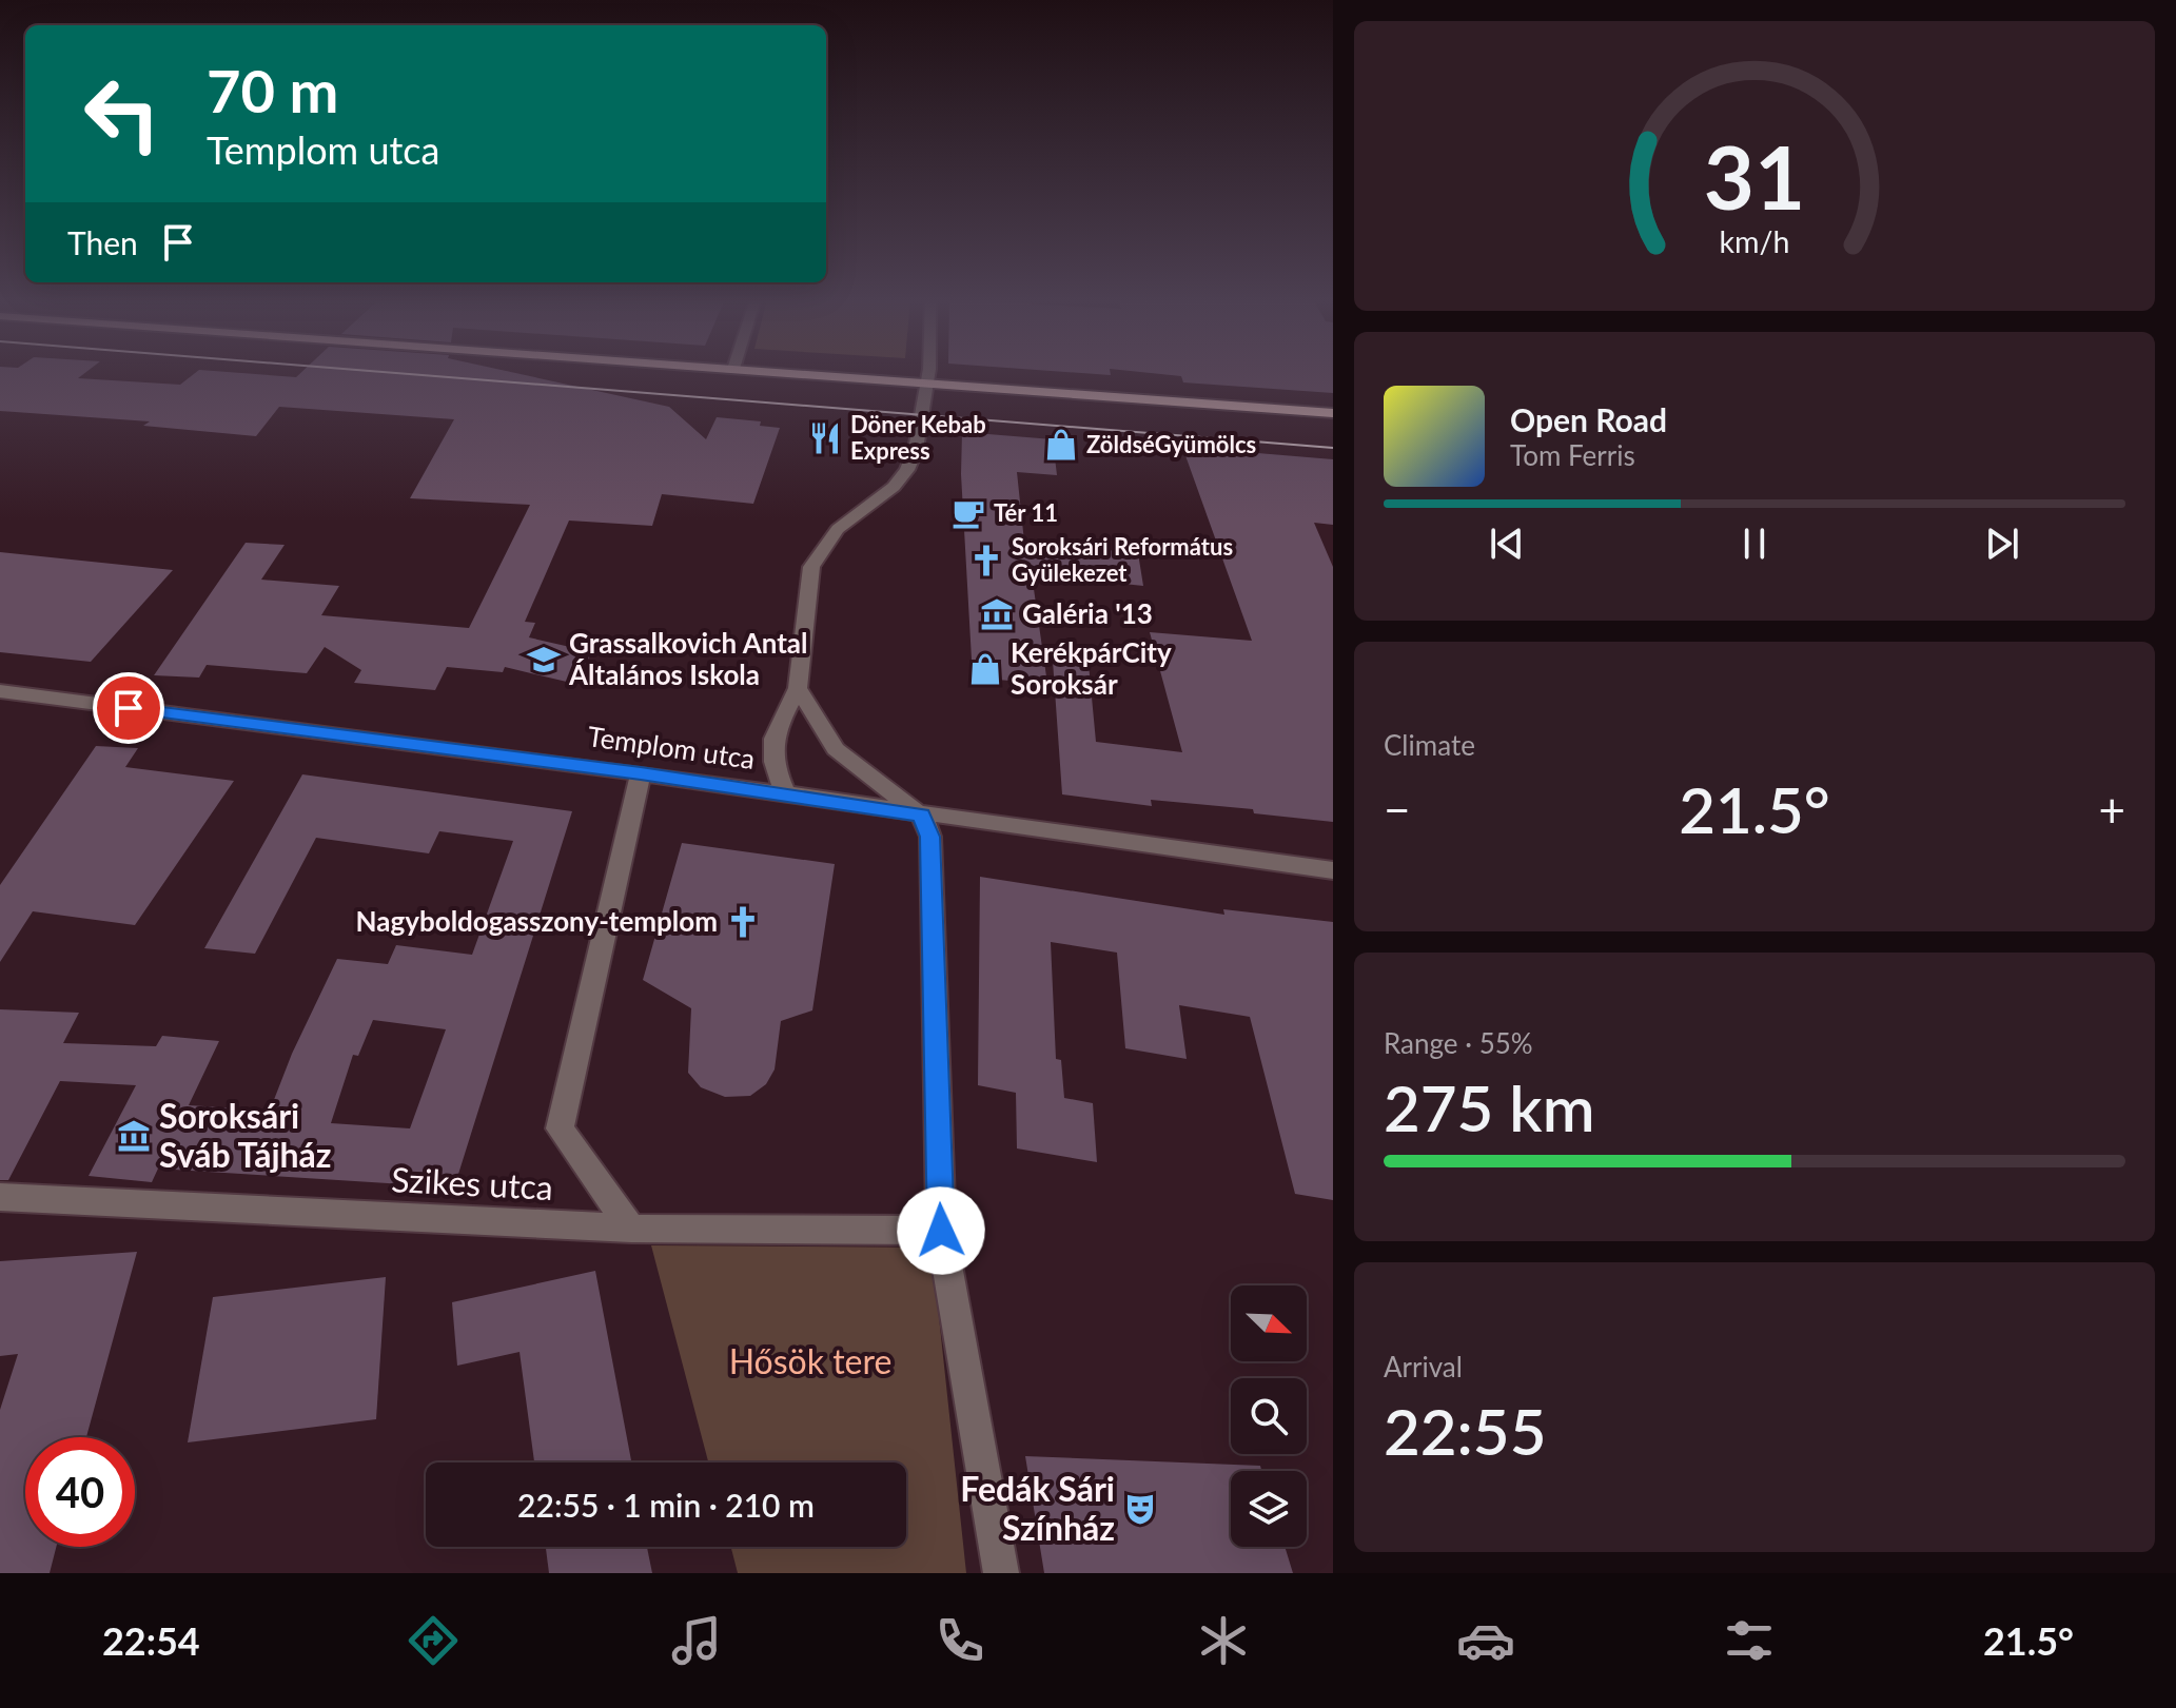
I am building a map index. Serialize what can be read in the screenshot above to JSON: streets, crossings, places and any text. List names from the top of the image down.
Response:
{
  "streets": {
    "street": ["Templom utca", "Szikes utca"]
  },
  "parks": ["Hősök tere"],
  "places": {
    "restaurant": ["Döner Kebab Express"],
    "shop": ["ZöldséGyümölcs", "KerékpárCity Soroksár"],
    "cafe": ["Tér 11"],
    "church": ["Soroksári Református Gyülekezet", "Nagyboldogasszony-templom"],
    "museum": ["Galéria '13", "Soroksári Sváb Tájház"],
    "school or university": ["Grassalkovich Antal Általános Iskola"],
    "theatre": ["Fedák Sári Színház"]
  },
  "north": "bottom right",
  "page": {
    "turn": ["70 m", "Templom utca"],
    "then": "Then",
    "song": ["Open Road", "Tom Ferris"],
    "tile": [
      "Climate",
      ["Range · 55%", "275 km"],
      ["Arrival", "22:55"]
    ],
    "heat": ["−", "21.5°", "+"],
    "limit": "40",
    "trip": "22:55 · 1 min · 210 m",
    "tabs": ["22:54", "21.5°"],
    "gauge": ["31", "km/h"]
  }
}
